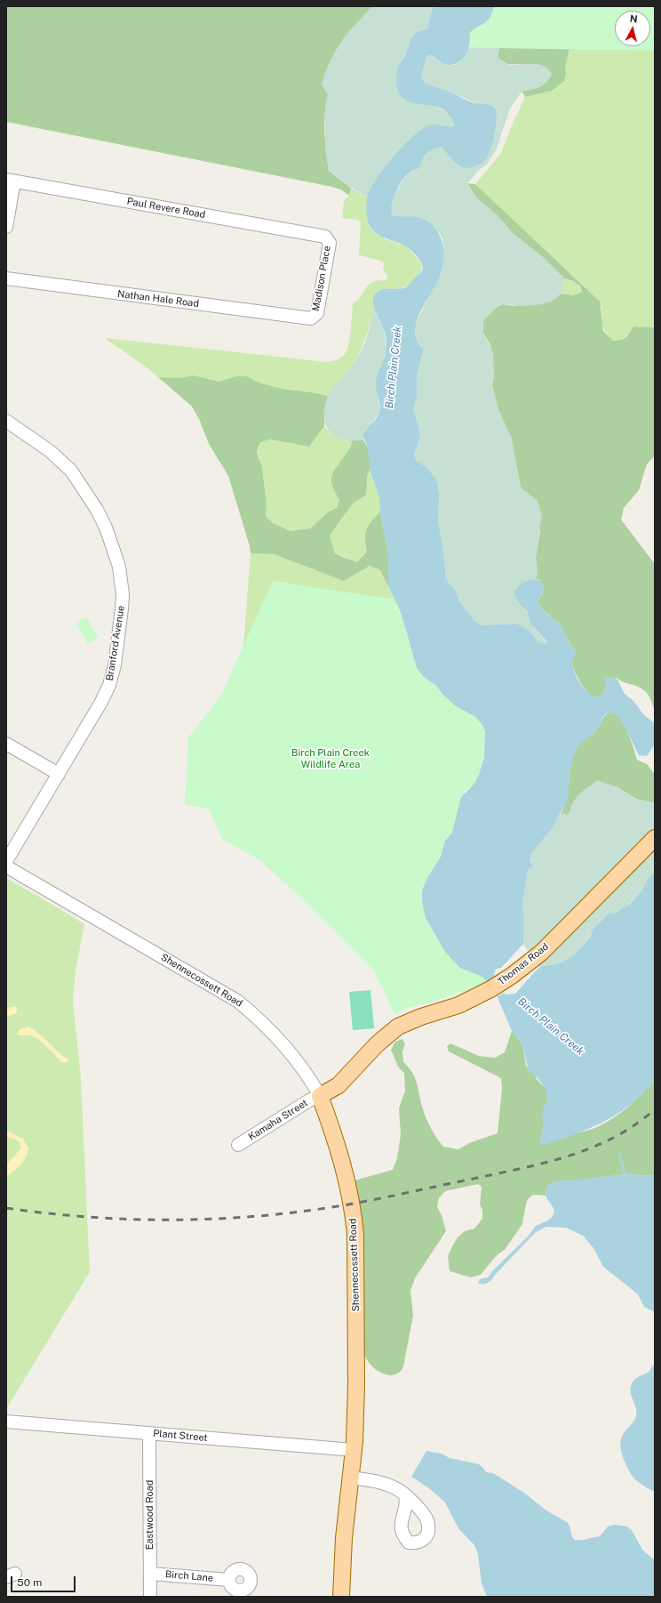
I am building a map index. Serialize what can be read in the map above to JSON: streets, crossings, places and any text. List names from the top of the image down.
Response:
{
  "streets": {
    "main road": ["Thomas Road", "Shennecossett Road"],
    "street": [
      "Paul Revere Road",
      "Madison Place",
      "Nathan Hale Road",
      "Branford Avenue",
      "Kamaha Street",
      "Plant Street",
      "Eastwood Road",
      "Birch Lane"
    ]
  },
  "crossings": [
    ["Paul Revere Road", "Madison Place"],
    ["Madison Place", "Nathan Hale Road"],
    ["Thomas Road", "Shennecossett Road"],
    ["Thomas Road", "Kamaha Street"],
    ["Shennecossett Road", "Kamaha Street"],
    ["Shennecossett Road", "Plant Street"],
    ["Plant Street", "Eastwood Road"],
    ["Eastwood Road", "Birch Lane"]
  ],
  "water": ["Birch Plain Creek"],
  "parks": ["Birch Plain Creek Wildlife Area"],
  "scale_bar": "50 m",
  "north": "top"
}
